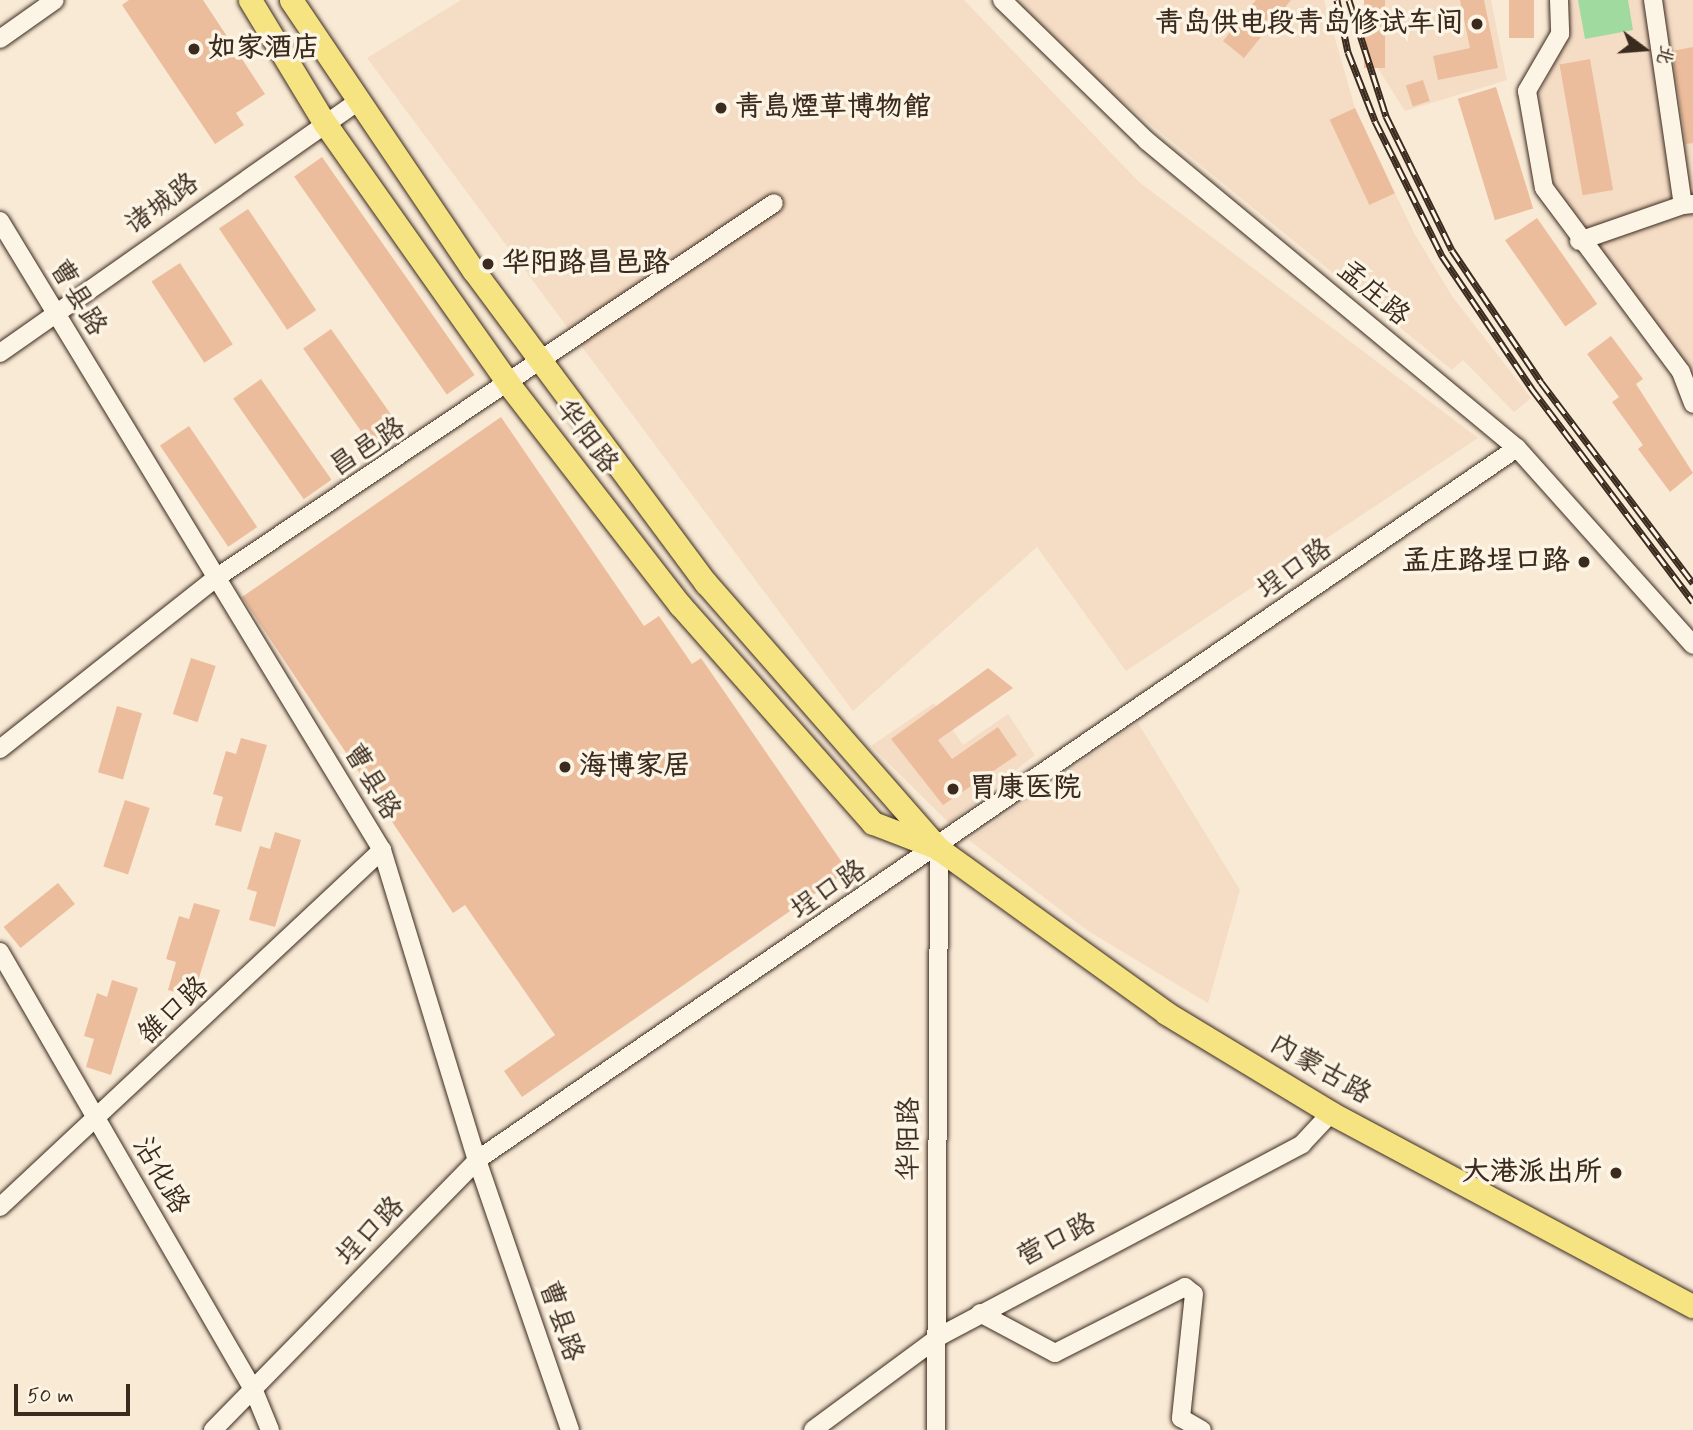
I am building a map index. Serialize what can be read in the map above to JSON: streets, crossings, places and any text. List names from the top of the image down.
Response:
{
  "streets": {
    "main road": ["华阳路", "内蒙古路"],
    "street": [
      "诸城路",
      "孟庄路",
      "曹县路",
      "昌邑路",
      "埕口路",
      "雒口路",
      "沾化路",
      "营口路"
    ]
  },
  "crossings": [
    ["诸城路", "曹县路"],
    ["诸城路", "华阳路"],
    ["孟庄路", "埕口路"],
    ["曹县路", "昌邑路"],
    ["曹县路", "埕口路"],
    ["曹县路", "雒口路"],
    ["华阳路", "昌邑路"],
    ["华阳路", "埕口路"],
    ["华阳路", "内蒙古路"],
    ["华阳路", "营口路"],
    ["埕口路", "内蒙古路"],
    ["埕口路", "沾化路"],
    ["雒口路", "沾化路"],
    ["内蒙古路", "营口路"]
  ],
  "places": [
    "青岛供电段青岛修试车间",
    "如家酒店",
    "青島煙草博物館",
    "华阳路昌邑路",
    "孟庄路埕口路",
    "海博家居",
    "胃康医院",
    "大港派出所"
  ],
  "scale_bar": "50 m",
  "north": "right"
}
